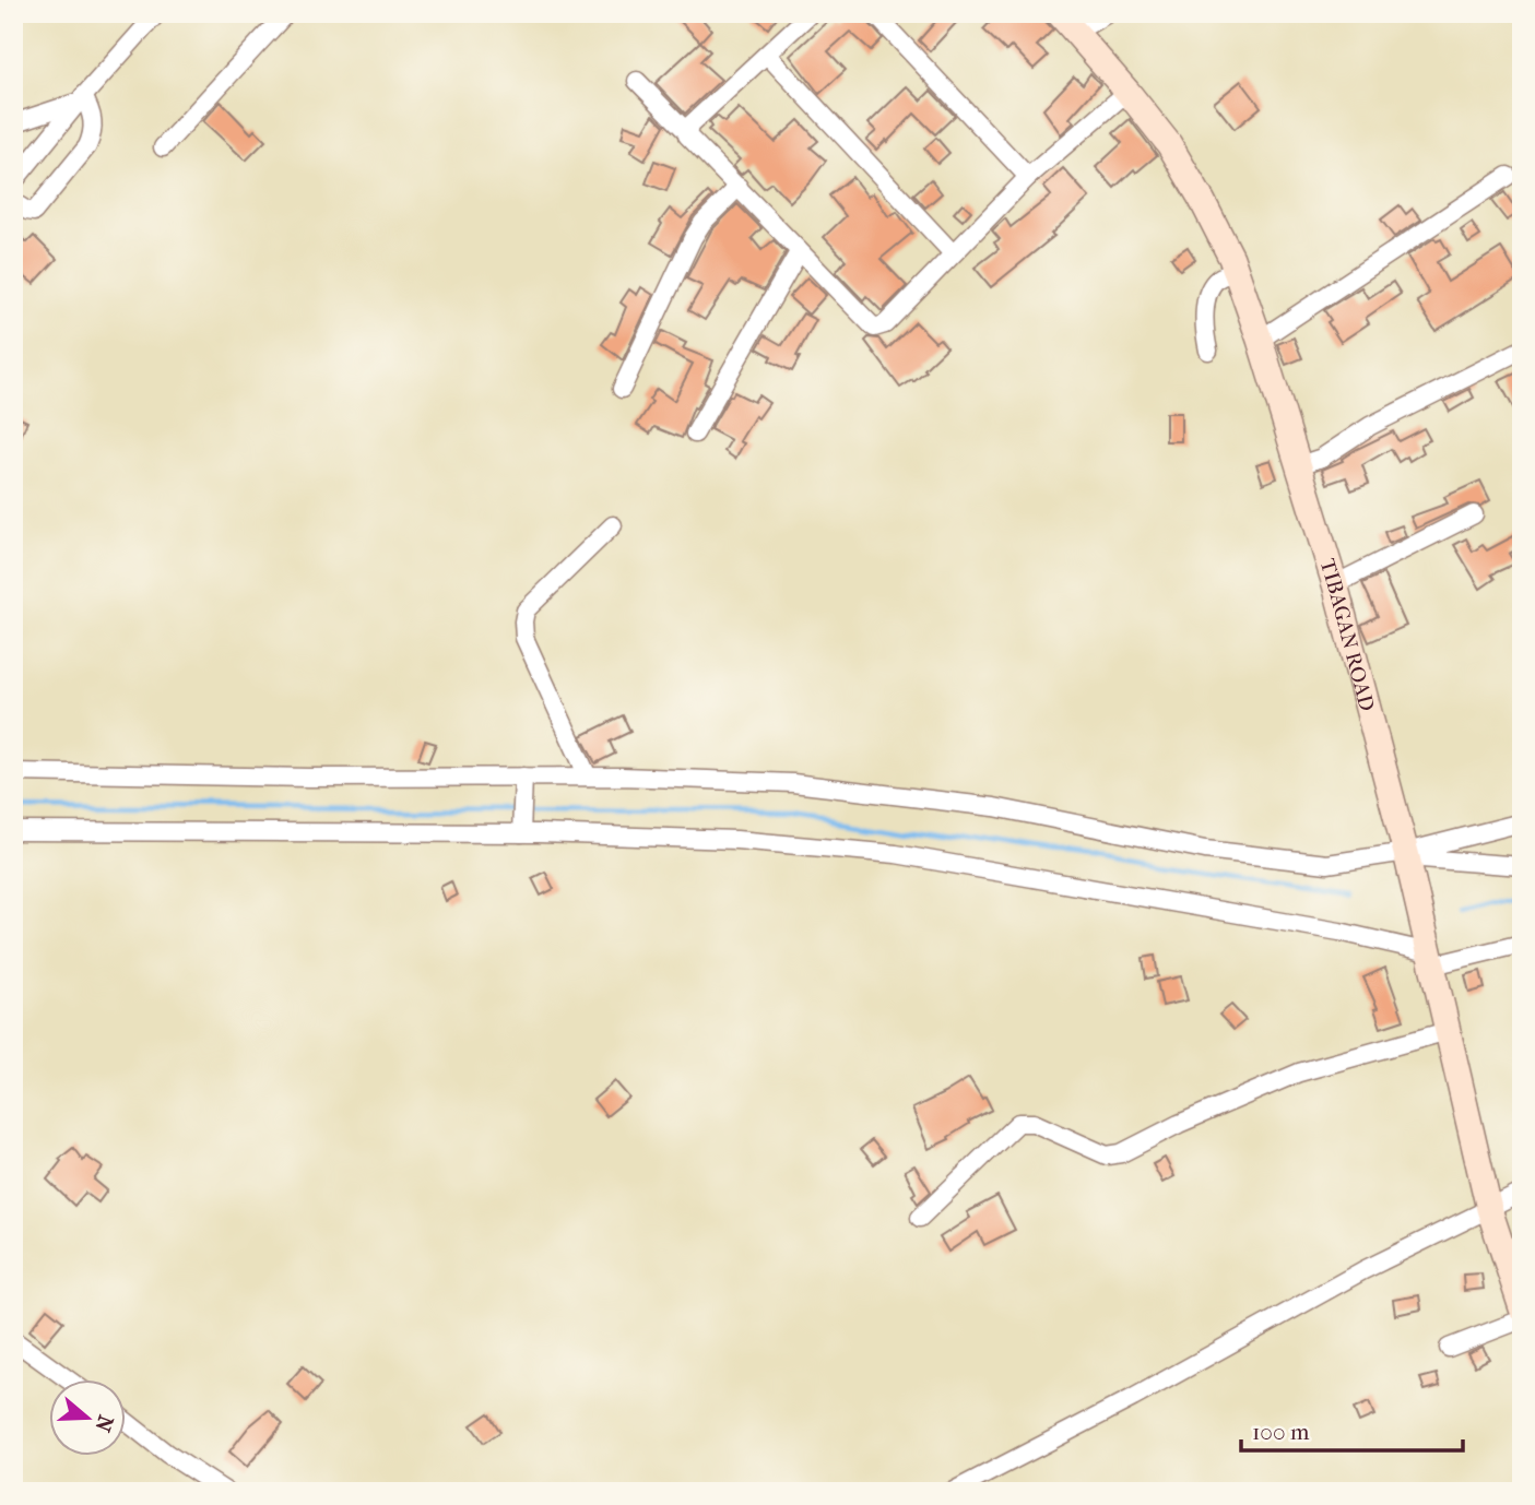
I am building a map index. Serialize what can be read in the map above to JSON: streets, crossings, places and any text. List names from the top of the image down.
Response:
{
  "streets": {
    "main road": ["TIBAGAN ROAD"]
  },
  "scale_bar": "100 m",
  "north": "right"
}
